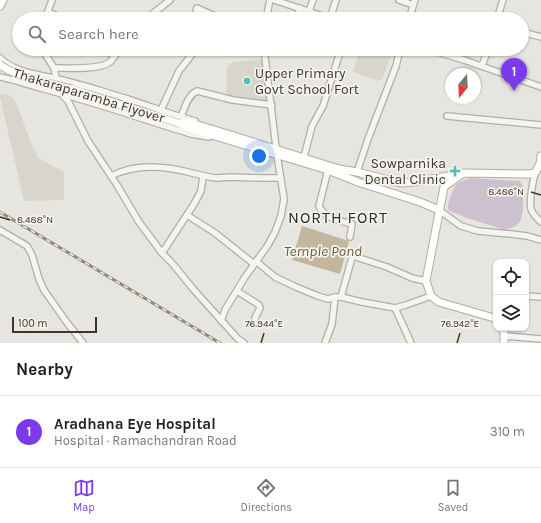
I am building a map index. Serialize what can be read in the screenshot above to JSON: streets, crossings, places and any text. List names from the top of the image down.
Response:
{
  "streets": {
    "main road": ["Thakaraparamba Flyover"]
  },
  "districts": ["NORTH FORT"],
  "water": ["Temple Pond"],
  "places": {
    "other": ["Upper Primary Govt School Fort"],
    "health": ["Sowparnika Dental Clinic"]
  },
  "scale_bar": "100 m",
  "north": "bottom",
  "page": {
    "search": "Search here",
    "pins": "1",
    "scale": "100 m",
    "heading": "Nearby",
    "list": [
      {
        "mark": "1",
        "name": "Aradhana Eye Hospital",
        "note": "Hospital · Ramachandran Road",
        "value": "310 m"
      }
    ],
    "nav": ["Map", "Directions", "Saved"]
  },
  "coordinates": [
    "8.486°N",
    "8.488°N",
    "76.944°E",
    "76.942°E"
  ]
}
